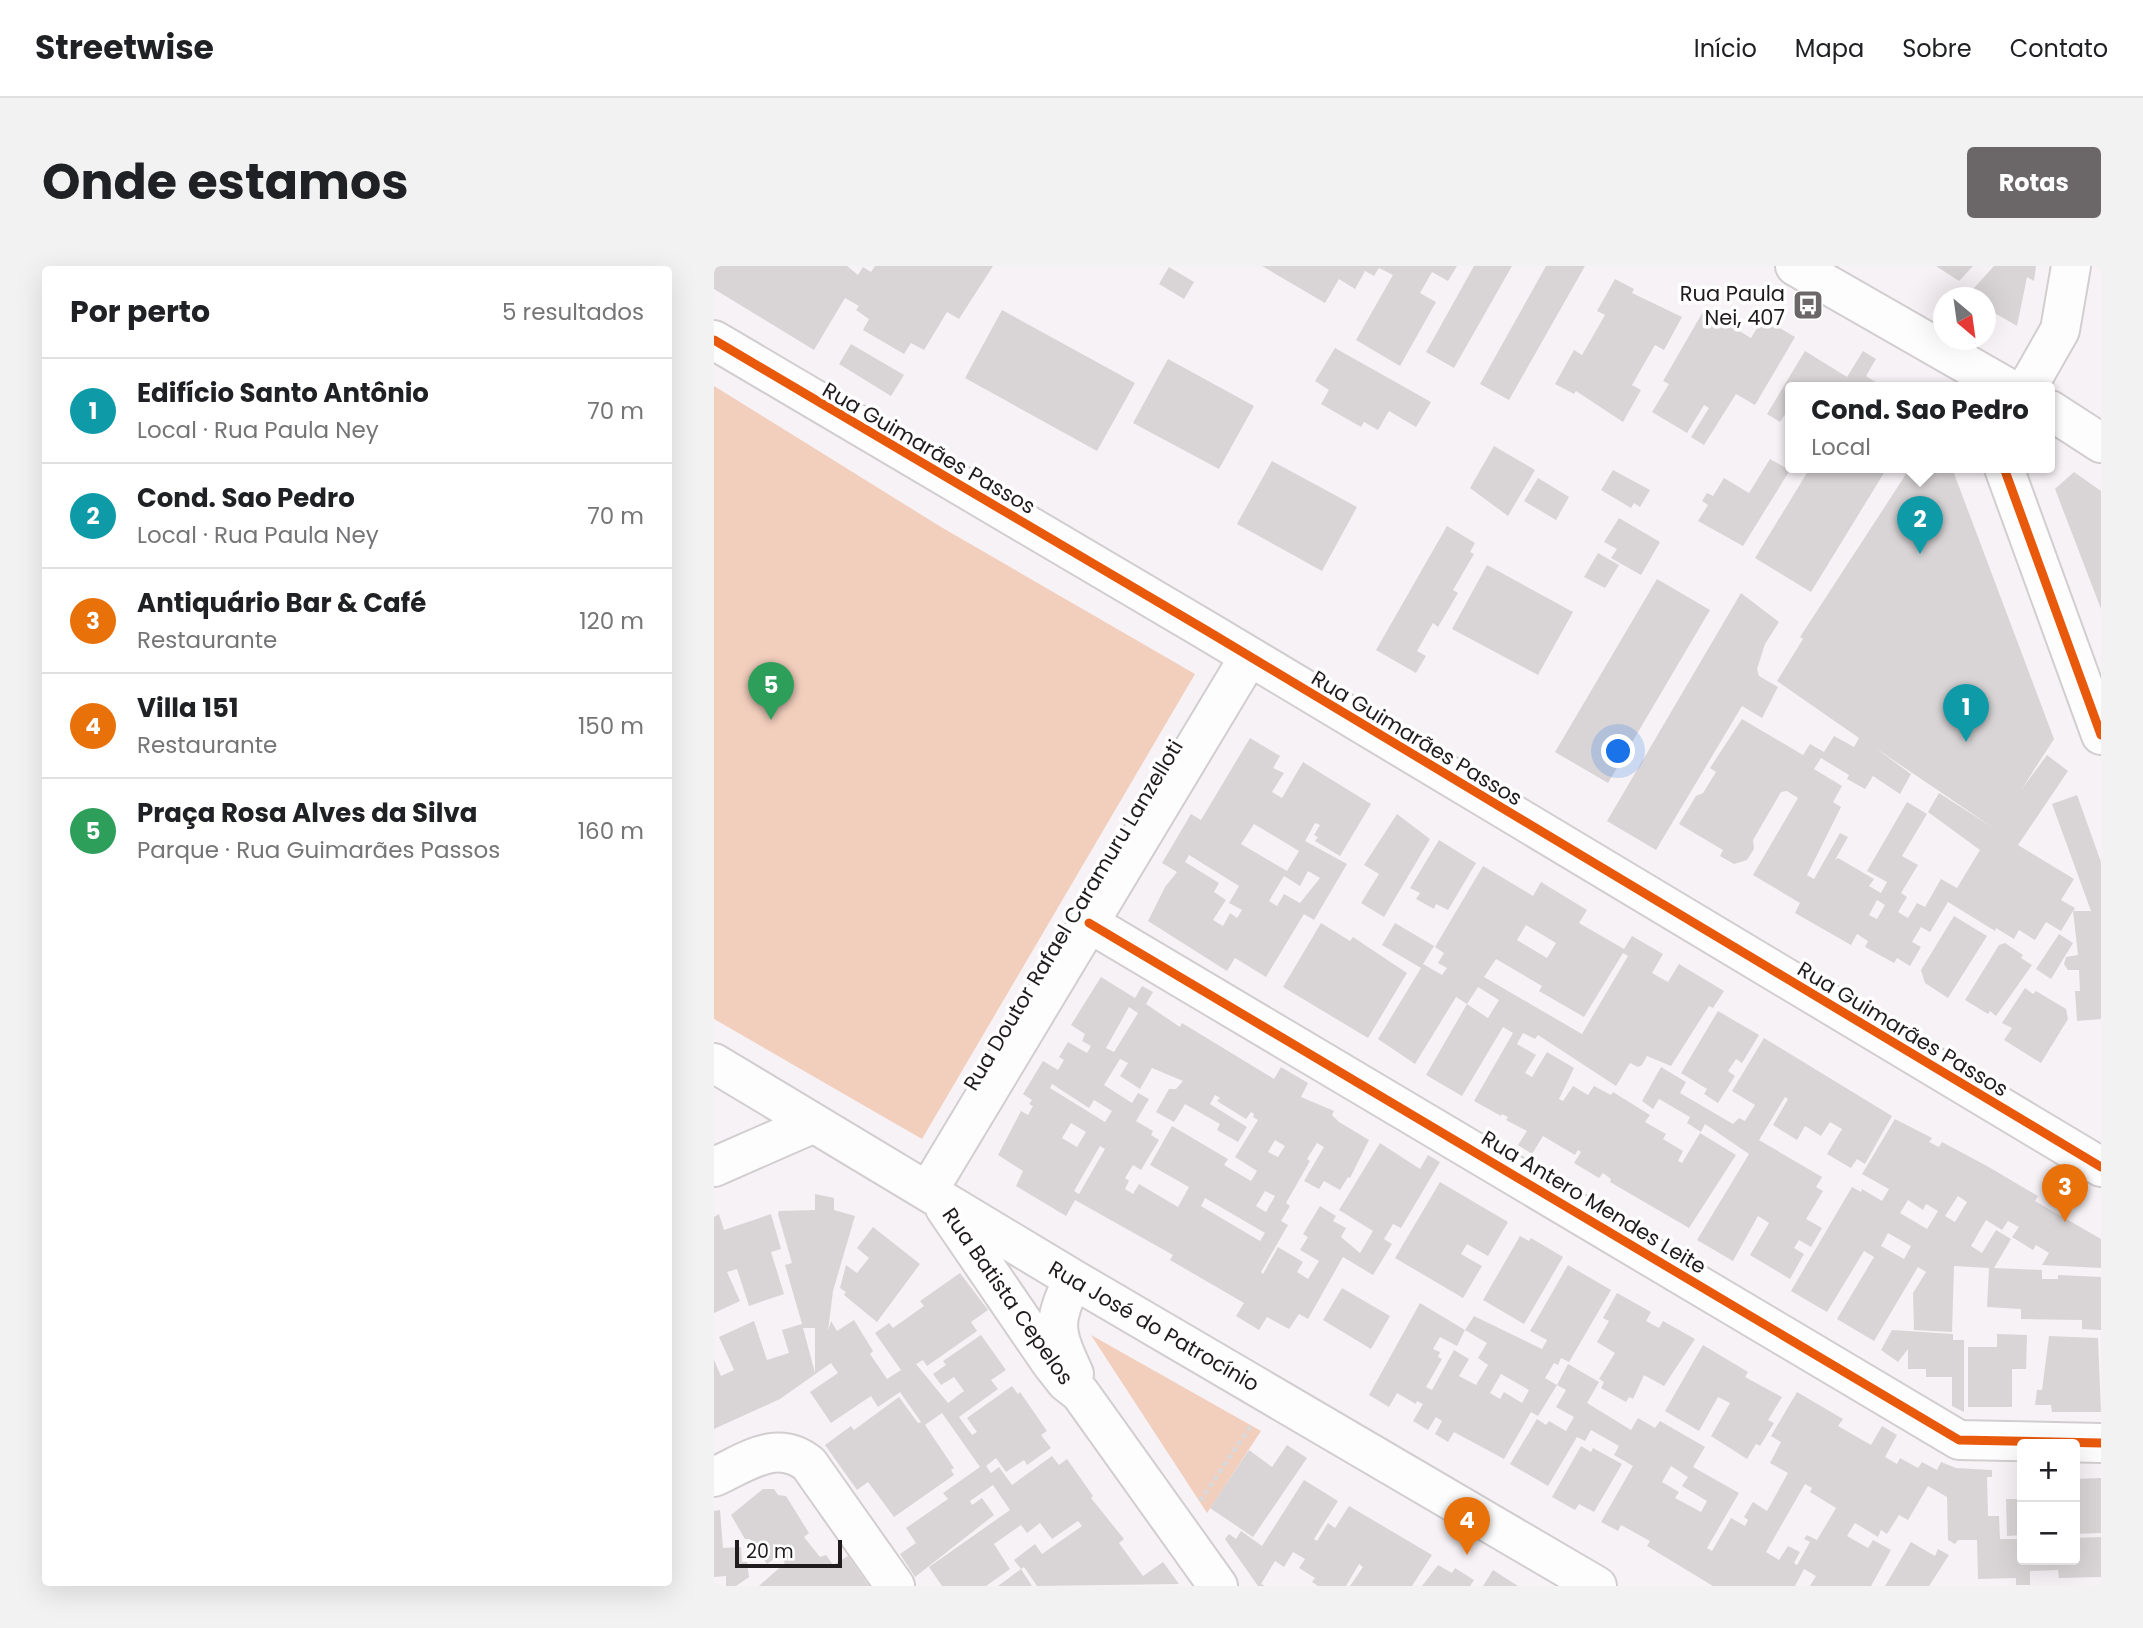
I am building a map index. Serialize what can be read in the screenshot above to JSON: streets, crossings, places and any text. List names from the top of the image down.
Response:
{
  "streets": {
    "street": [
      "Rua Guimarães Passos",
      "Rua Doutor Rafael Caramuru Lanzelloti",
      "Rua Antero Mendes Leite",
      "Rua Batista Cepelos",
      "Rua José do Patrocínio"
    ]
  },
  "crossings": [
    ["Rua Guimarães Passos", "Rua Doutor Rafael Caramuru Lanzelloti"],
    ["Rua Doutor Rafael Caramuru Lanzelloti", "Rua Antero Mendes Leite"],
    ["Rua Doutor Rafael Caramuru Lanzelloti", "Rua Batista Cepelos"],
    ["Rua Doutor Rafael Caramuru Lanzelloti", "Rua José do Patrocínio"],
    ["Rua Batista Cepelos", "Rua José do Patrocínio"]
  ],
  "places": {
    "bus stop": ["Rua Paula Nei, 407"]
  },
  "scale_bar": "20 m",
  "north": "bottom right",
  "page": {
    "header": "Streetwise",
    "nav": [
      "Início",
      "Mapa",
      "Sobre",
      "Contato"
    ],
    "title": "Onde estamos",
    "buttons": "Rotas",
    "heading": ["Por perto", "5 resultados"],
    "list": [
      {
        "mark": "1",
        "name": "Edifício Santo Antônio",
        "note": "Local · Rua Paula Ney",
        "value": "70 m"
      },
      {
        "mark": "2",
        "name": "Cond. Sao Pedro",
        "note": "Local · Rua Paula Ney",
        "value": "70 m"
      },
      {
        "mark": "3",
        "name": "Antiquário Bar & Café",
        "note": "Restaurante",
        "value": "120 m"
      },
      {
        "mark": "4",
        "name": "Villa 151",
        "note": "Restaurante",
        "value": "150 m"
      },
      {
        "mark": "5",
        "name": "Praça Rosa Alves da Silva",
        "note": "Parque · Rua Guimarães Passos",
        "value": "160 m"
      }
    ],
    "popup": ["Cond. Sao Pedro", "Local"],
    "pins": [
      "2",
      "5",
      "1",
      "3",
      "4"
    ],
    "map_buttons": ["+", "−"],
    "scale": "20 m"
  }
}
